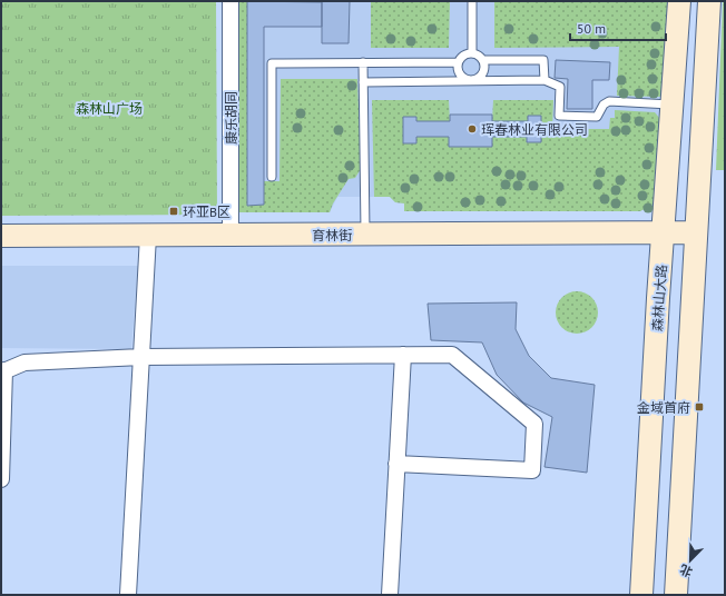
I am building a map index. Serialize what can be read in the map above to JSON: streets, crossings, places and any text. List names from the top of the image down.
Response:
{
  "streets": {
    "main road": ["育林街", "森林山大路"],
    "street": ["康乐胡同"]
  },
  "crossings": [
    ["康乐胡同", "育林街"],
    ["育林街", "森林山大路"]
  ],
  "parks": ["森林山广场"],
  "places": {
    "other": ["珲春林业有限公司"],
    "transit": ["环亚B区", "金域首府"]
  },
  "scale_bar": "50 m",
  "north": "bottom left"
}
